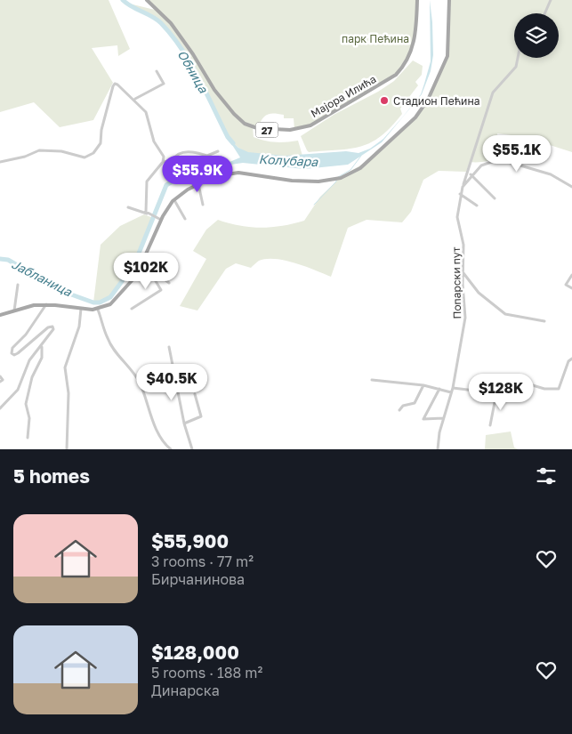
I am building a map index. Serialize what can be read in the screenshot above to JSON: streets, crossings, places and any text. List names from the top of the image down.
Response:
{
  "streets": {
    "main road": ["Мајора Илића", "27"],
    "street": ["Попарски пут"]
  },
  "water": ["Обница", "Колубара", "Јабланица"],
  "parks": ["парк Пећина"],
  "places": ["Стадион Пећина"],
  "page": {
    "price": [
      "$55.1K",
      "$55.9K",
      "$102K",
      "$40.5K",
      "$128K"
    ],
    "heading": "5 homes",
    "list": [
      {
        "name": "$55,900",
        "note": "3 rooms · 77 m² · Бирчанинова"
      },
      {
        "name": "$128,000",
        "note": "5 rooms · 188 m² · Динарска"
      }
    ]
  }
}
